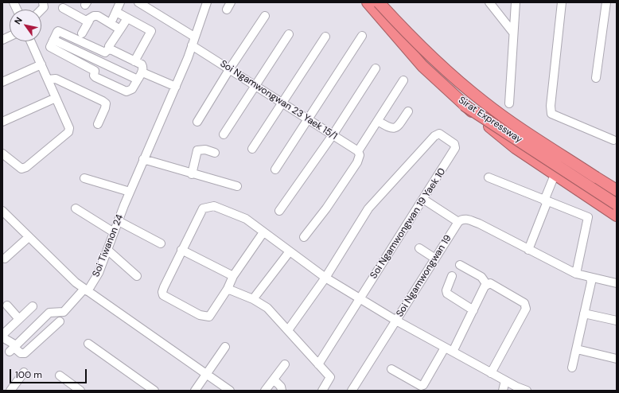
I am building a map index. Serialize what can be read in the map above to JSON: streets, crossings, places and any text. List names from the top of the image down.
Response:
{
  "streets": {
    "highway": ["Sirat Expressway"],
    "street": [
      "Soi Ngamwongwan 23 Yaek 15/1",
      "Soi Ngamwongwan 19 Yaek 10",
      "Soi Tiwanon 24",
      "Soi Ngamwongwan 19"
    ]
  },
  "crossings": [
    ["Soi Ngamwongwan 23 Yaek 15/1", "Soi Tiwanon 24"],
    ["Soi Ngamwongwan 19 Yaek 10", "Soi Ngamwongwan 19"]
  ],
  "scale_bar": "100 m",
  "north": "top left"
}
